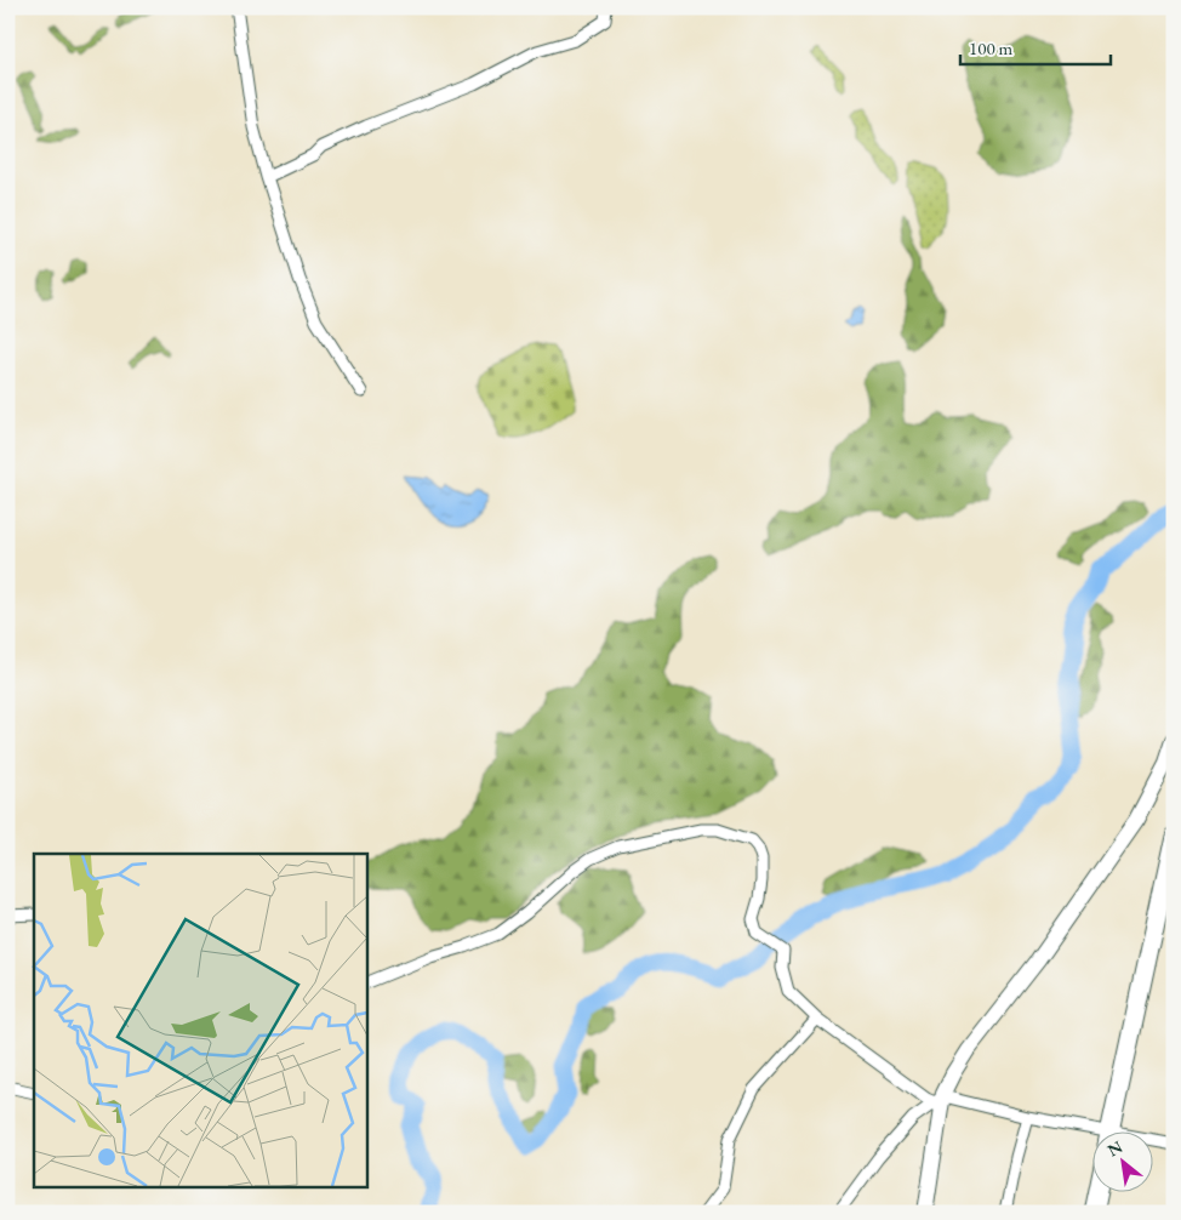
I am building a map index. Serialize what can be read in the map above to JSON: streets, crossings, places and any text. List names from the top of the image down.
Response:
{
  "scale_bar": "100 m",
  "north": "top left"
}
